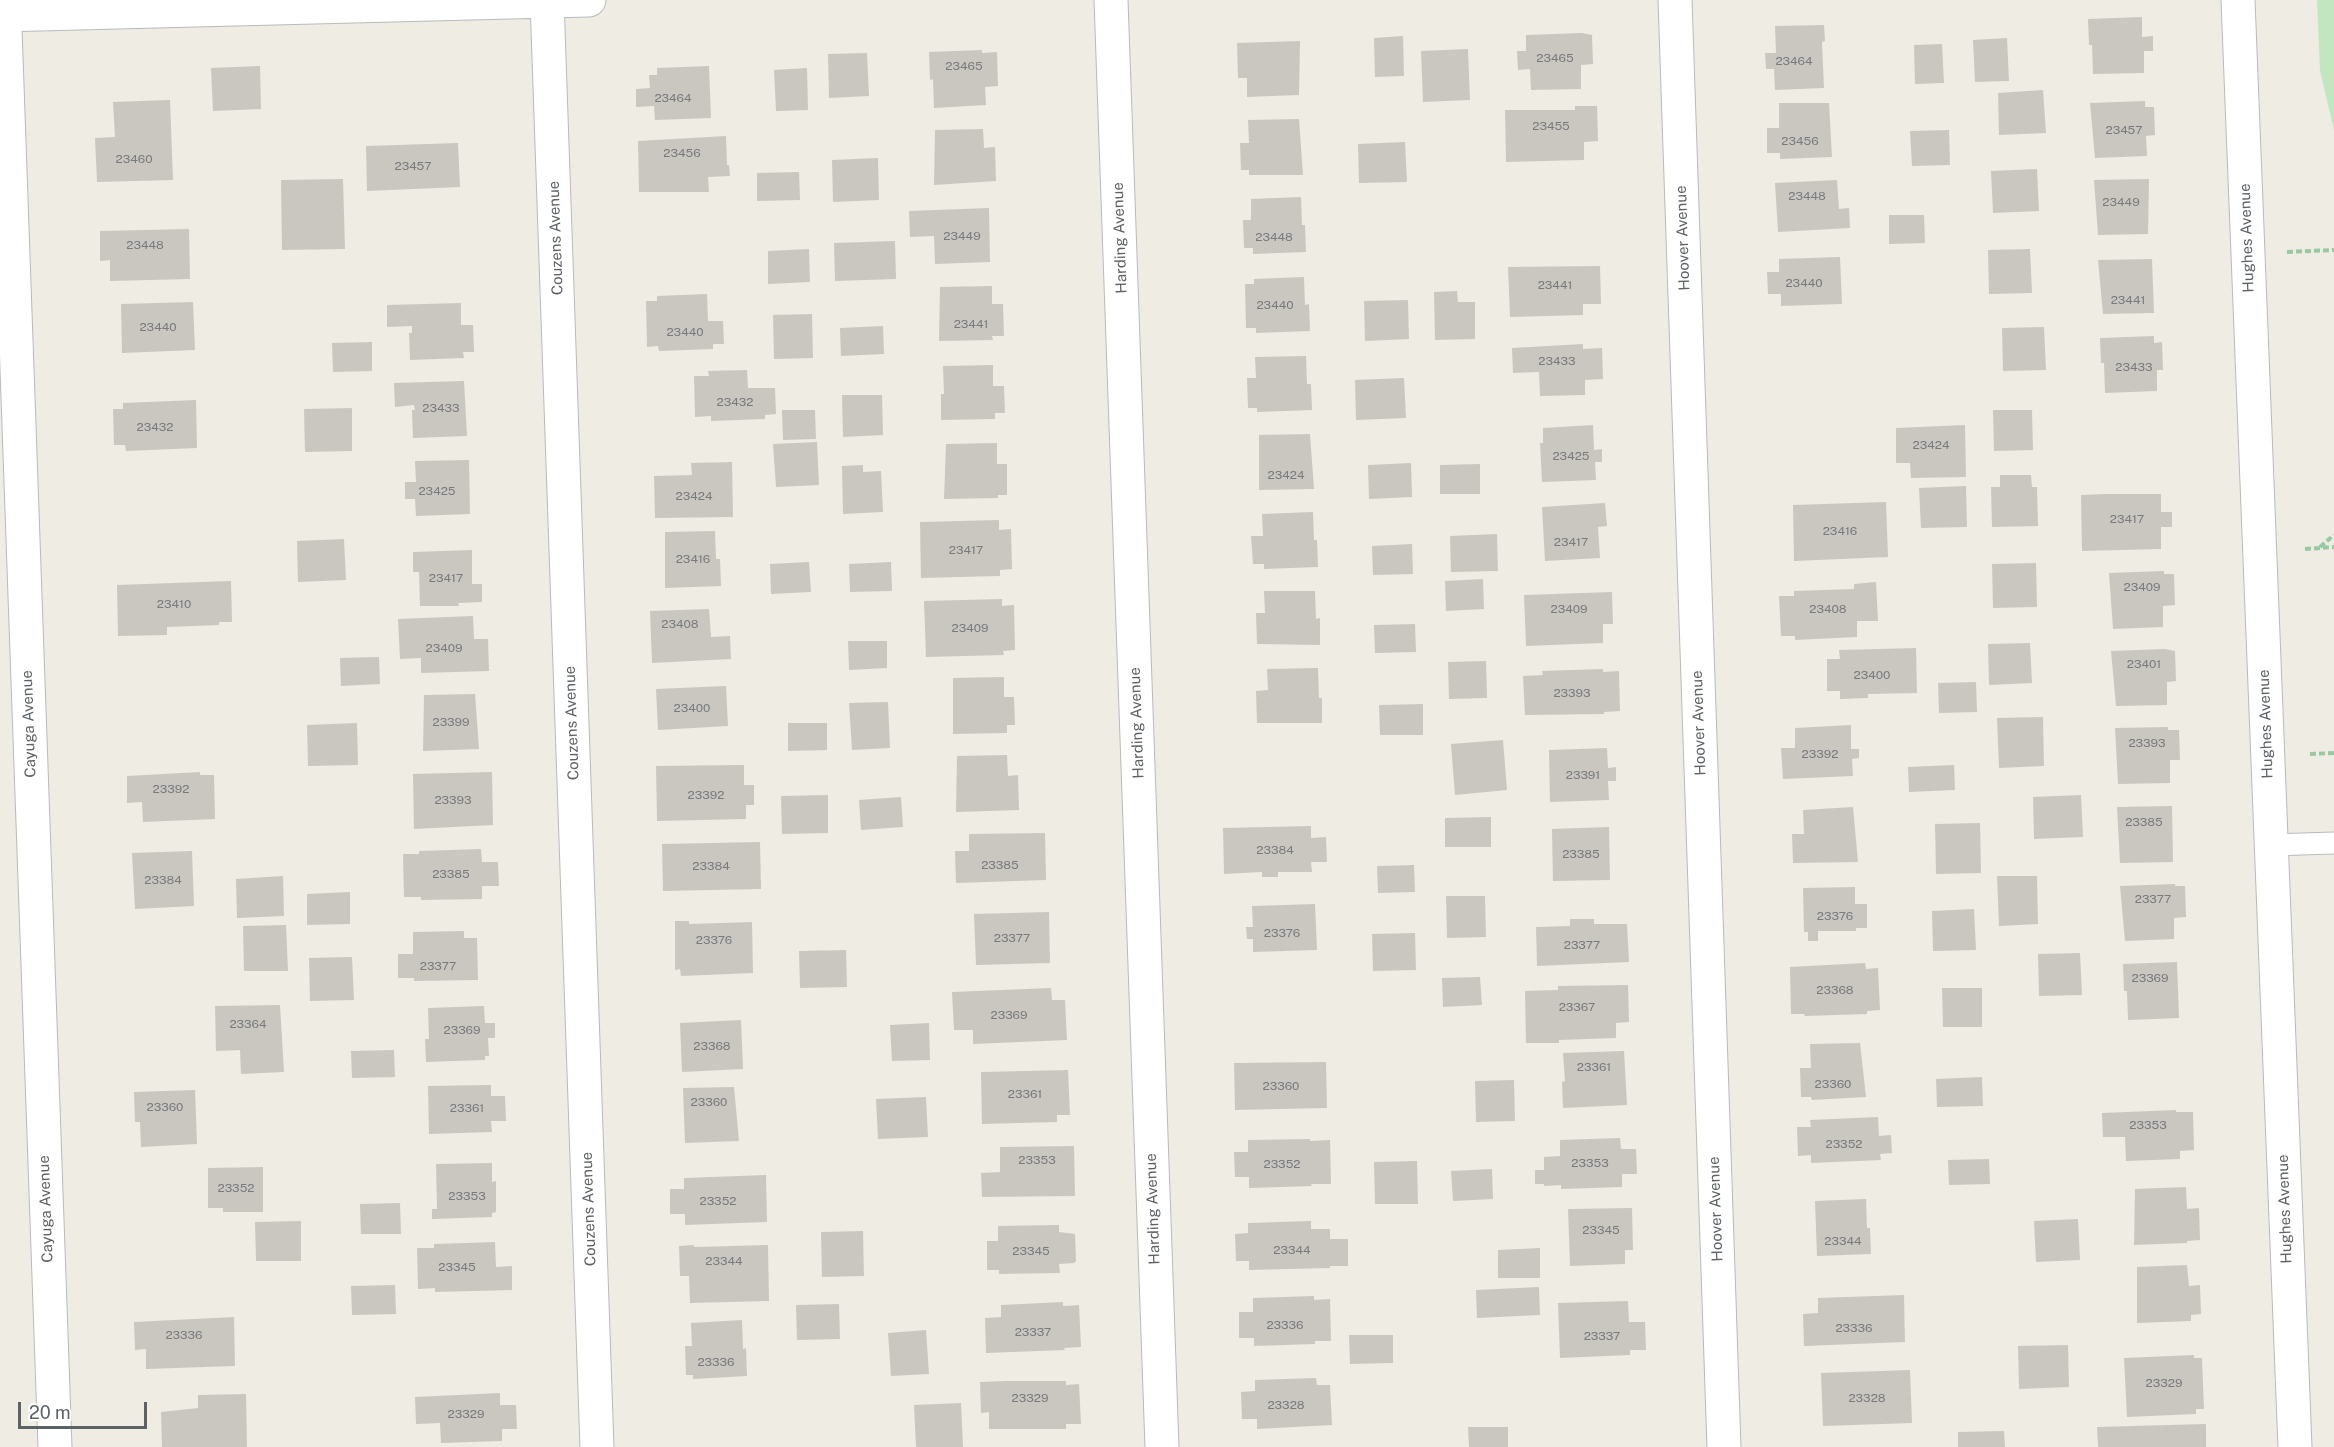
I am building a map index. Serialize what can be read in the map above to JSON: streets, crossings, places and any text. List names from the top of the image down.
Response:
{
  "streets": {
    "street": [
      "Couzens Avenue",
      "Harding Avenue",
      "Hoover Avenue",
      "Hughes Avenue",
      "Cayuga Avenue"
    ]
  },
  "house_numbers": [
    "23465",
    "23464",
    "23465",
    "23464",
    "23455",
    "23457",
    "23456",
    "23456",
    "23460",
    "23457",
    "23448",
    "23449",
    "23449",
    "23448",
    "23448",
    "23440",
    "23441",
    "23441",
    "23440",
    "23441",
    "23440",
    "23440",
    "23433",
    "23433",
    "23432",
    "23433",
    "23432",
    "23424",
    "23425",
    "23424",
    "23425",
    "23424",
    "23417",
    "23416",
    "23417",
    "23417",
    "23416",
    "23417",
    "23409",
    "23410",
    "23409",
    "23408",
    "23408",
    "23409",
    "23409",
    "23401",
    "23400",
    "23393",
    "23400",
    "23399",
    "23393",
    "23392",
    "23391",
    "23392",
    "23392",
    "23393",
    "23385",
    "23384",
    "23385",
    "23385",
    "23384",
    "23385",
    "23384",
    "23377",
    "23376",
    "23376",
    "23377",
    "23376",
    "23377",
    "23377",
    "23369",
    "23368",
    "23367",
    "23369",
    "23364",
    "23369",
    "23368",
    "23361",
    "23360",
    "23360",
    "23361",
    "23360",
    "23360",
    "23361",
    "23353",
    "23352",
    "23353",
    "23353",
    "23352",
    "23352",
    "23353",
    "23352",
    "23345",
    "23344",
    "23344",
    "23345",
    "23344",
    "23345",
    "23336",
    "23336",
    "23337",
    "23336",
    "23337",
    "23336",
    "23329",
    "23329",
    "23328",
    "23328",
    "23329"
  ],
  "scale_bar": "20 m"
}
